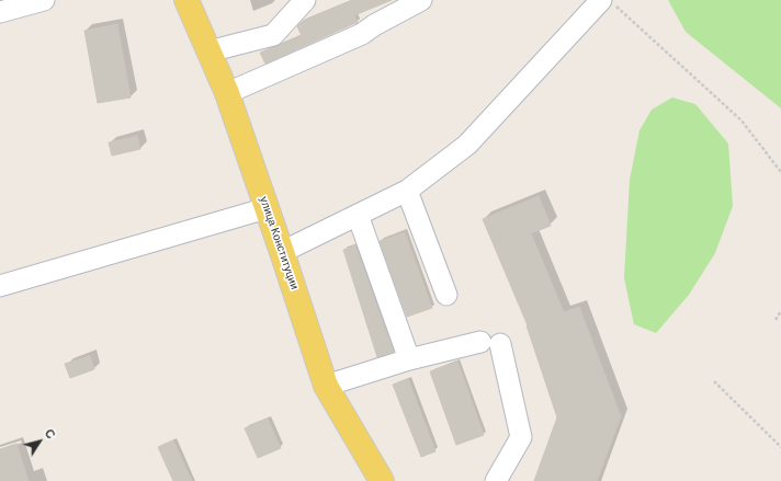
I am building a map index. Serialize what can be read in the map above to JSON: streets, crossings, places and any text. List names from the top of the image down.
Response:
{
  "streets": {
    "main road": ["улица Конституции"]
  },
  "north": "top right"
}
